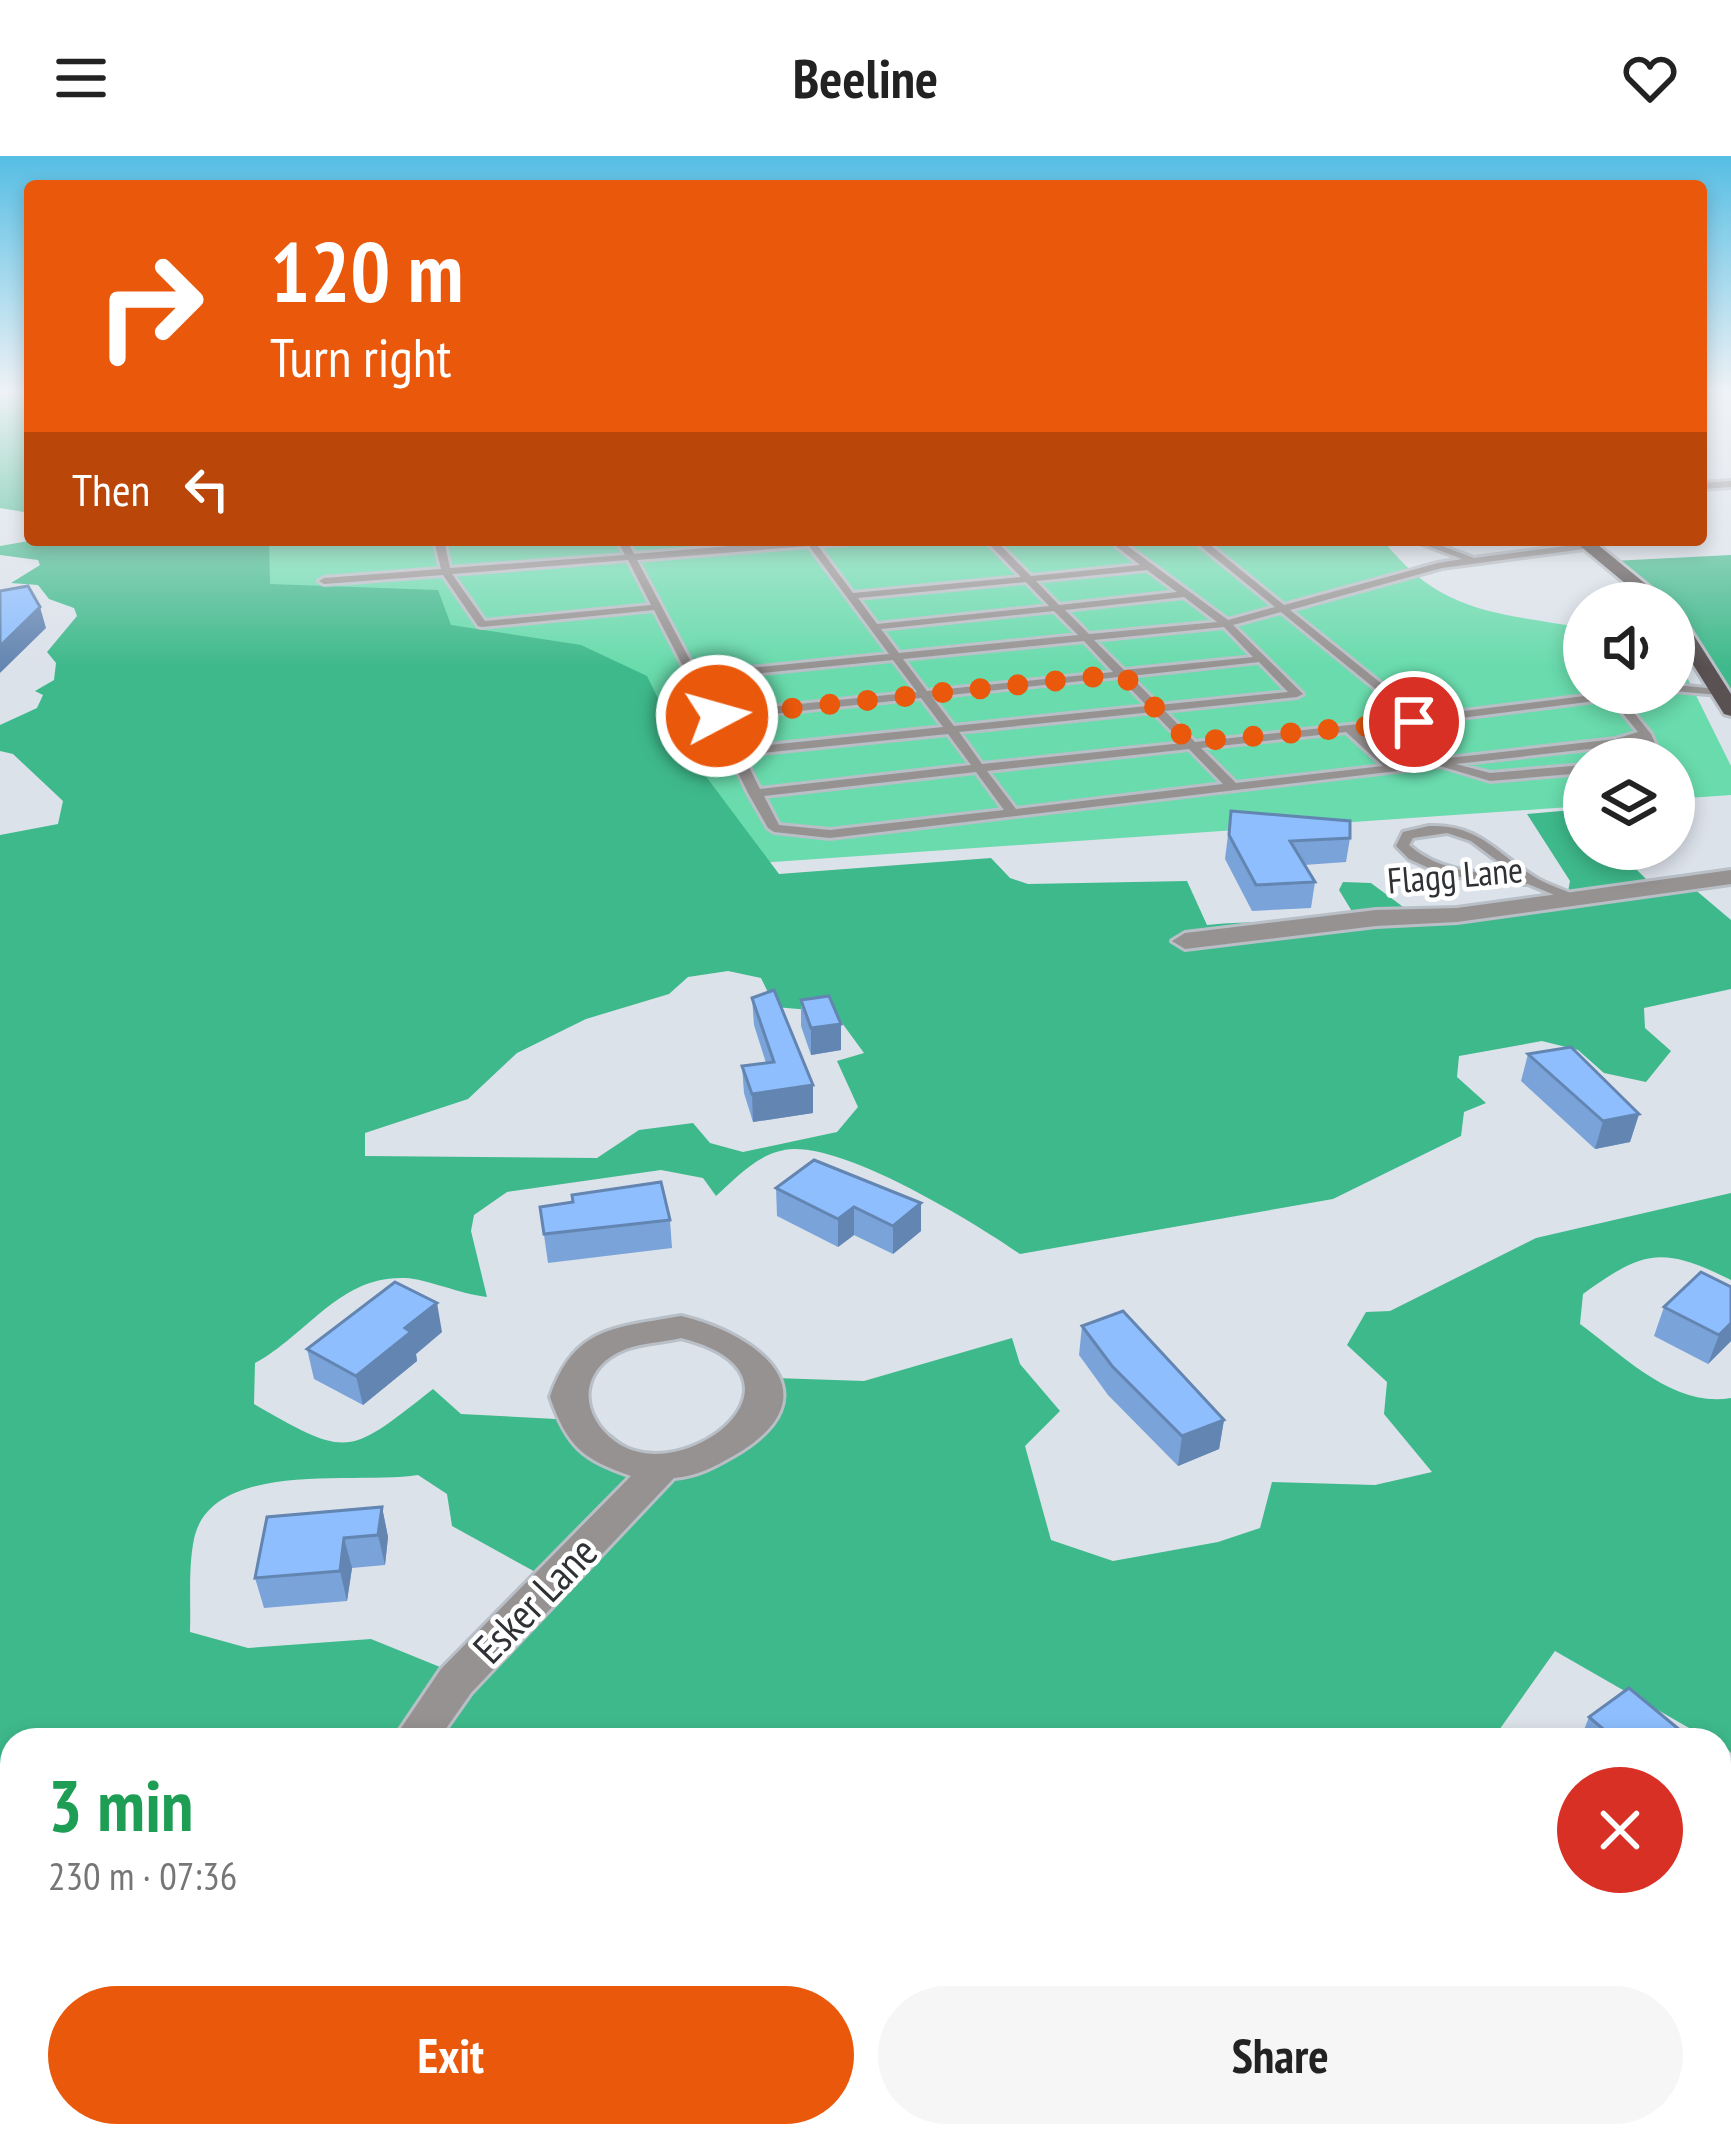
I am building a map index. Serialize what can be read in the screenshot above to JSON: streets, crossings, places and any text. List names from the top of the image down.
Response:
{
  "streets": {
    "street": ["Flagg Lane", "Esker Lane"]
  },
  "page": {
    "header": "Beeline",
    "turn": ["120 m", "Turn right"],
    "then": "Then",
    "heading": ["3 min", "230 m · 07:36"],
    "buttons": ["Exit", "Share"]
  }
}
